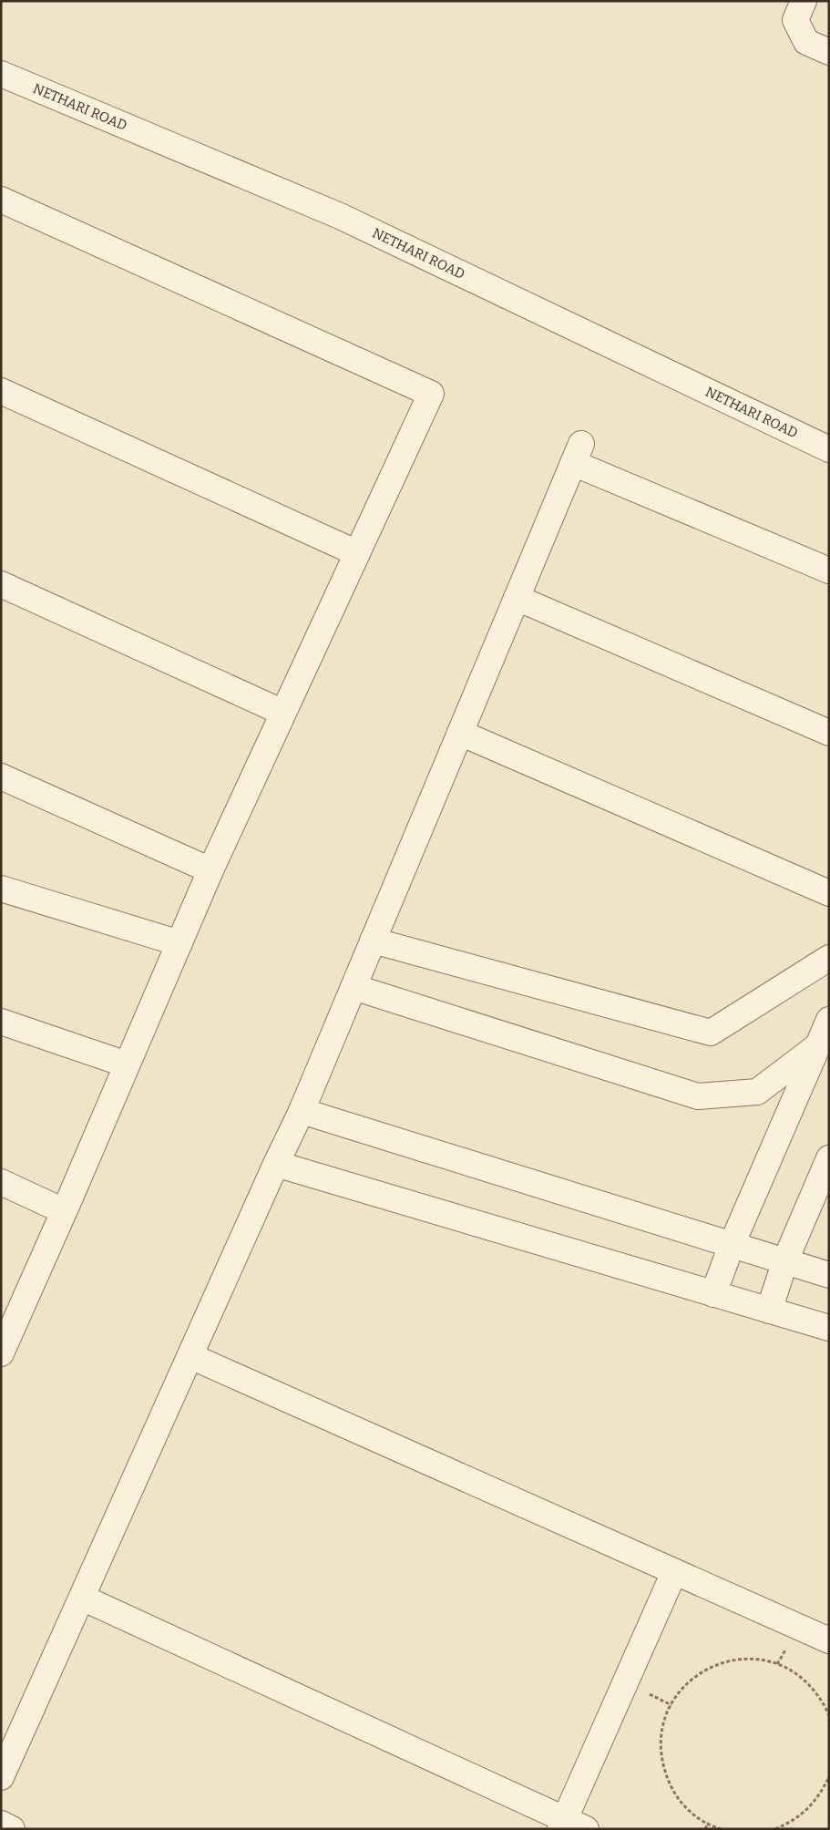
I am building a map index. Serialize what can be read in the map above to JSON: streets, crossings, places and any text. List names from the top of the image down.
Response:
{
  "streets": {
    "street": ["NETHARI ROAD"]
  }
}
